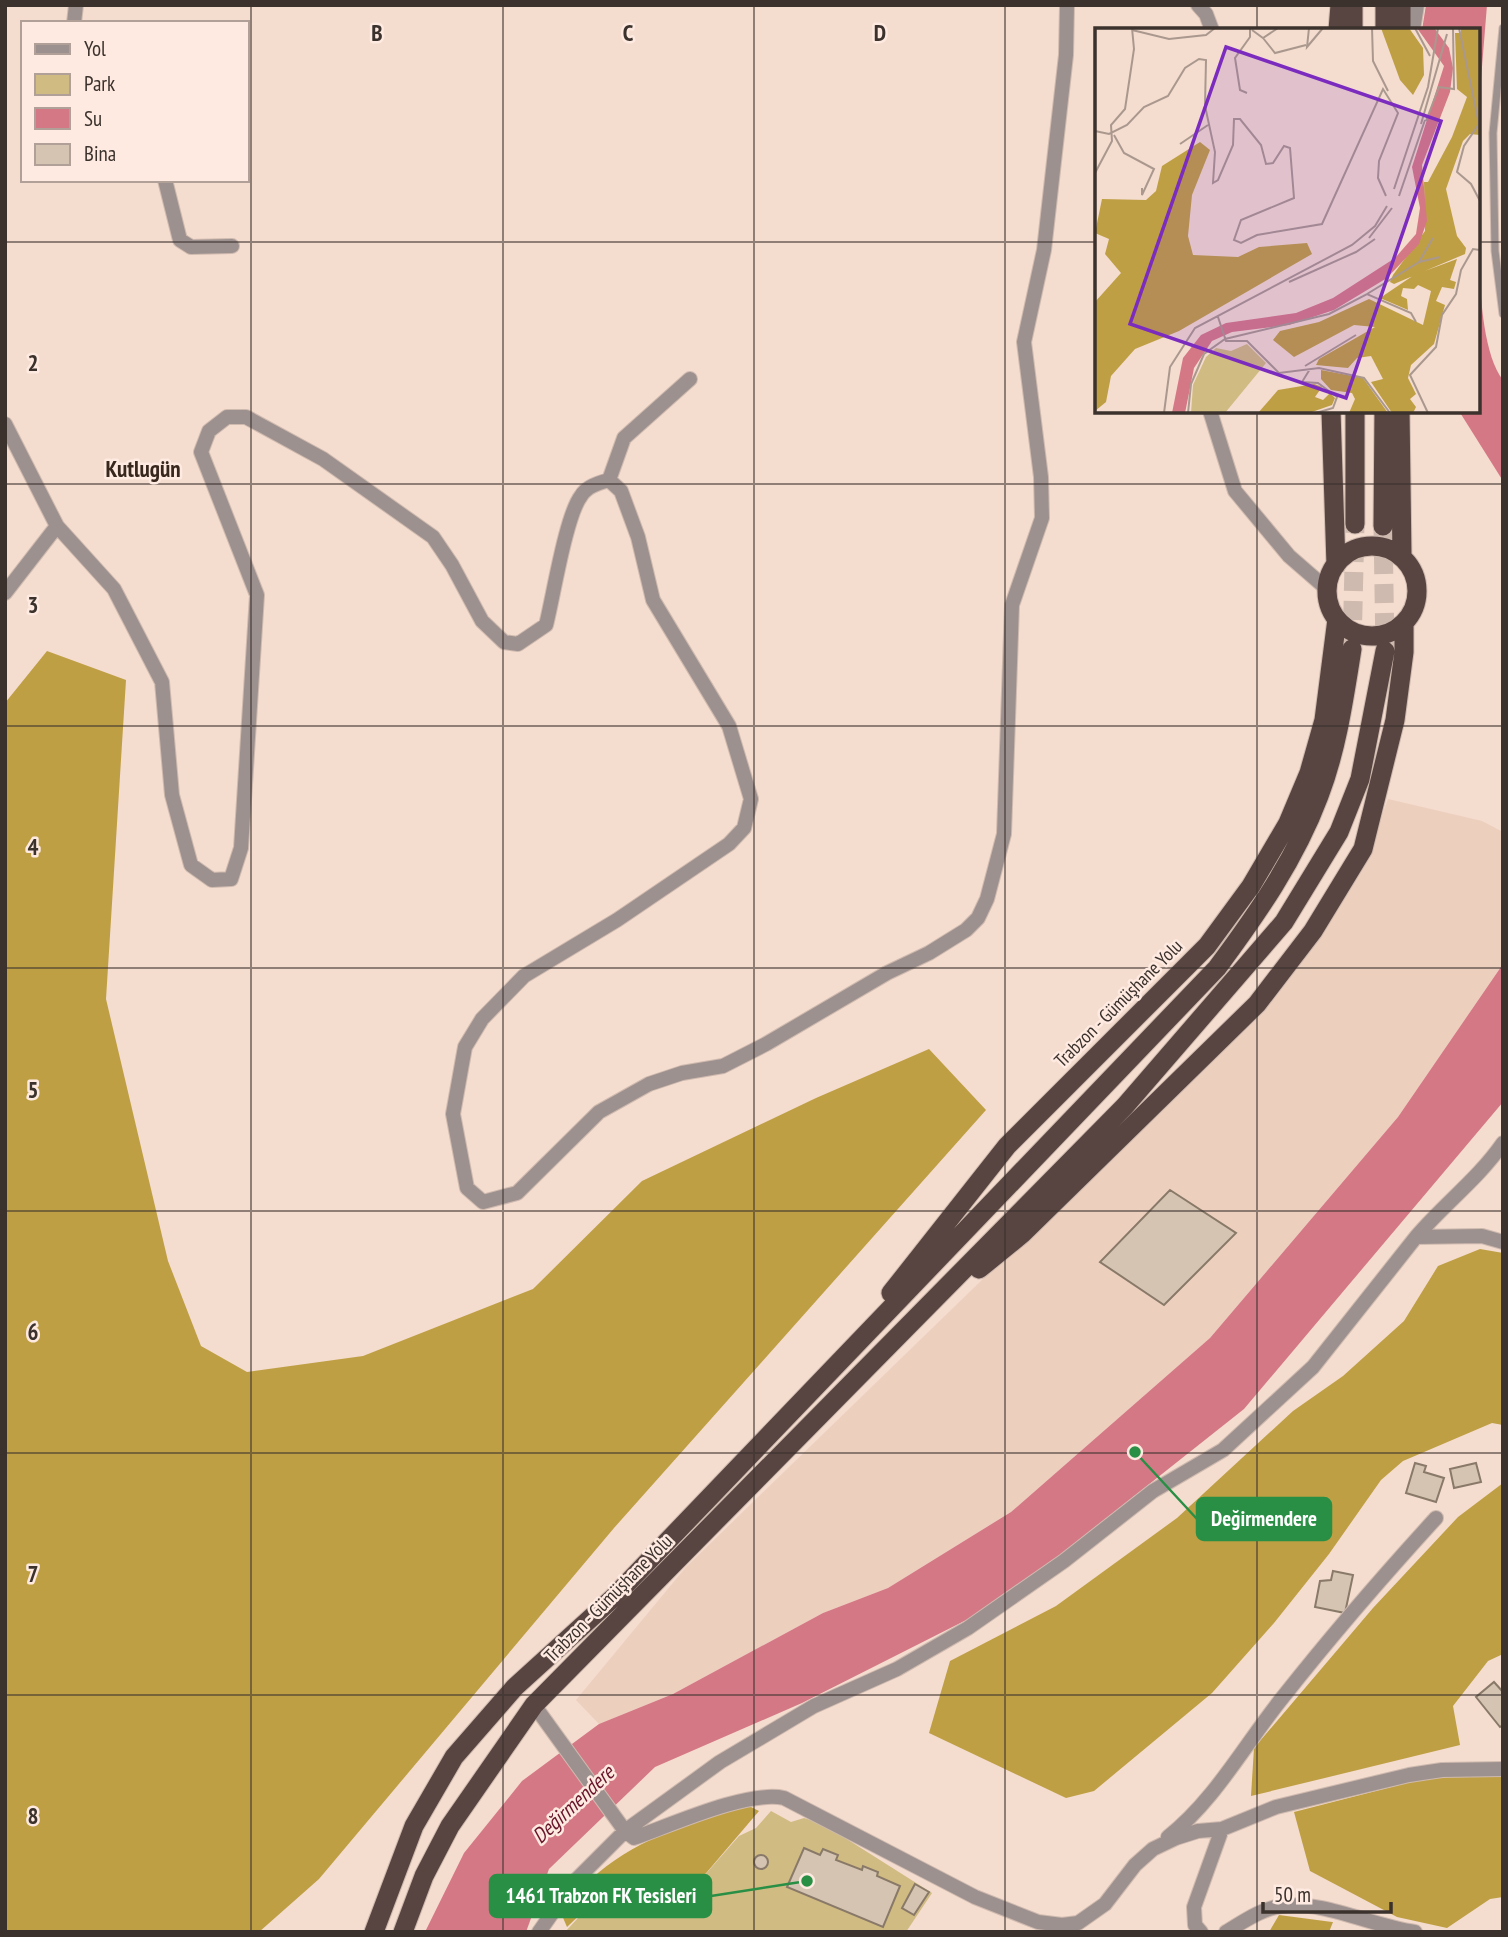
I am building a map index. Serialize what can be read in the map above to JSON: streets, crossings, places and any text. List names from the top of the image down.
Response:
{
  "streets": {
    "highway": ["Trabzon - Gümüşhane Yolu"]
  },
  "districts": ["Kutlugün"],
  "water": ["Değirmendere"],
  "places": ["Değirmendere", "1461 Trabzon FK Tesisleri"],
  "legend": [
    "Yol",
    "Park",
    "Su",
    "Bina"
  ],
  "scale_bar": "50 m",
  "grid": {
    "columns": ["B", "C", "D"],
    "rows": [
      "2",
      "3",
      "4",
      "5",
      "6",
      "7",
      "8"
    ]
  }
}
